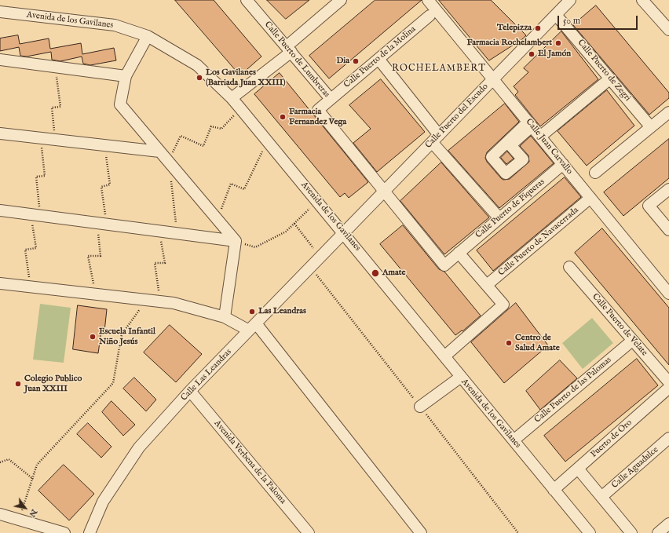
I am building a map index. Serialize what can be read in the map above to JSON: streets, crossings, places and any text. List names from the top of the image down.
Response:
{
  "streets": {
    "street": [
      "Avenida de los Gavilanes",
      "Calle Puerto de la Molina",
      "Calle Puerto de Lumbreras",
      "Calle Puerto de Zegri",
      "Calle Puerto del Escudo",
      "Calle Juan Carvallo",
      "Calle Puerto de Piqueras",
      "Calle Puerto de Navacerrada",
      "Calle Puerto de Velate",
      "Calle Las Leandras",
      "Calle Puerto de las Palomas",
      "Puerto de Oro",
      "Avenida Verbena de la Paloma",
      "Calle Aguadulce"
    ]
  },
  "crossings": [
    ["Avenida de los Gavilanes", "Calle Puerto del Escudo"],
    ["Avenida de los Gavilanes", "Calle Las Leandras"],
    ["Avenida de los Gavilanes", "Calle Puerto de las Palomas"],
    ["Avenida de los Gavilanes", "Puerto de Oro"],
    ["Calle Puerto de la Molina", "Calle Puerto de Lumbreras"],
    ["Calle Puerto de Lumbreras", "Calle Puerto del Escudo"],
    ["Calle Puerto de Lumbreras", "Calle Puerto de Piqueras"],
    ["Calle Puerto de Zegri", "Calle Puerto del Escudo"],
    ["Calle Puerto del Escudo", "Calle Juan Carvallo"],
    ["Calle Puerto del Escudo", "Calle Puerto de Piqueras"],
    ["Calle Puerto del Escudo", "Calle Las Leandras"],
    ["Calle Juan Carvallo", "Calle Puerto de Piqueras"],
    ["Calle Juan Carvallo", "Calle Puerto de Navacerrada"],
    ["Calle Puerto de Velate", "Calle Puerto de las Palomas"],
    ["Calle Las Leandras", "Avenida Verbena de la Paloma"]
  ],
  "districts": ["ROCHELAMBERT"],
  "places": [
    "Telepizza",
    "Farmacia Rochelambert",
    "El Jamón",
    "Dia",
    "Los Gavilanes (Barriada Juan XXIII)",
    "Farmacia Fernandez Vega",
    "Amate",
    "Las Leandras",
    "Escuela Infantil Niño Jesús",
    "Centro de Salud Amate",
    "Colegio Publico Juan XXIII"
  ],
  "scale_bar": "50 m",
  "north": "bottom right"
}
